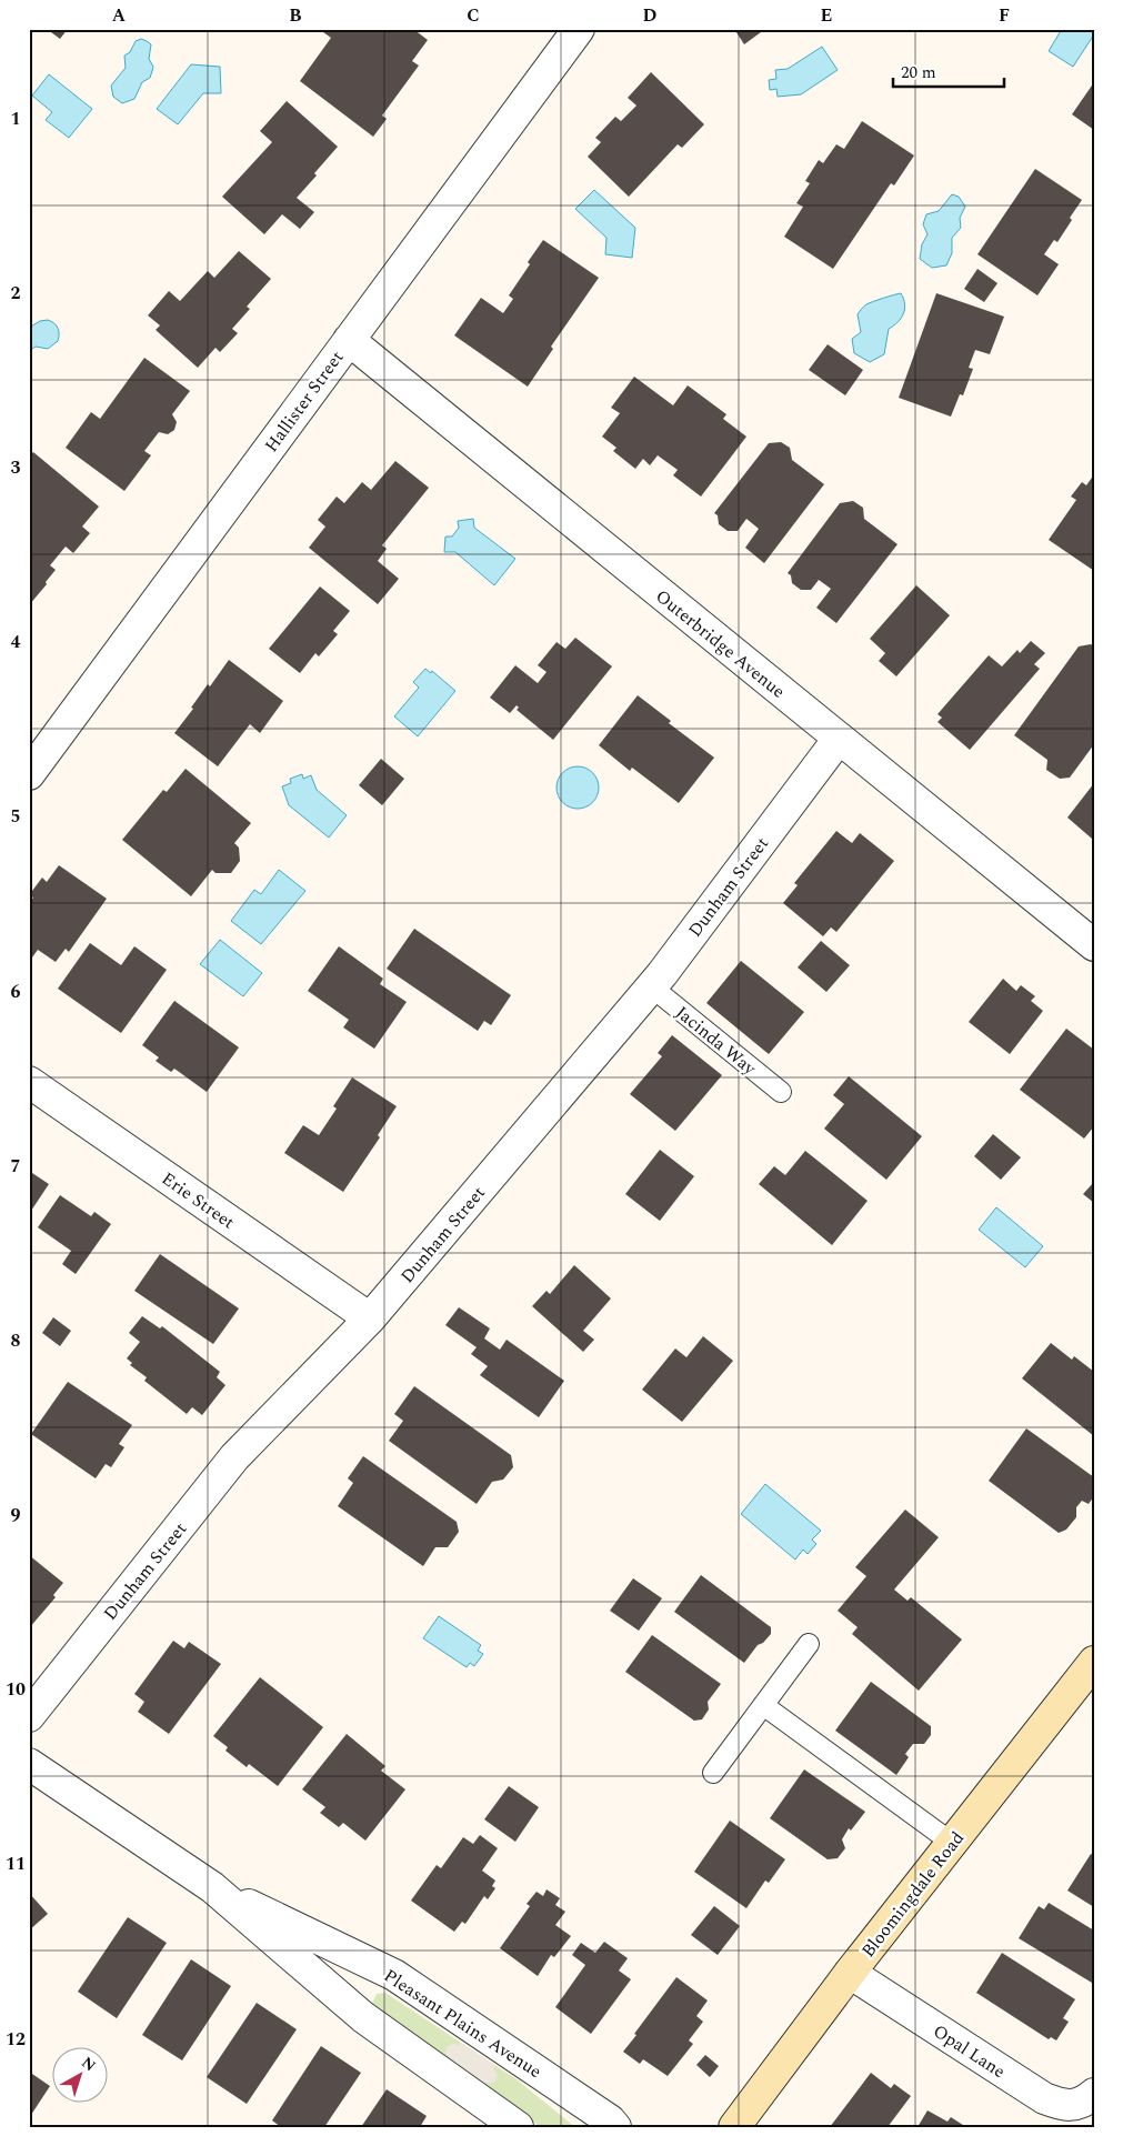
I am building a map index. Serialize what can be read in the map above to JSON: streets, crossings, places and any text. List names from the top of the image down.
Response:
{
  "streets": {
    "street": [
      "Hallister Street",
      "Outerbridge Avenue",
      "Dunham Street",
      "Erie Street",
      "Bloomingdale Road",
      "Pleasant Plains Avenue",
      "Opal Lane"
    ],
    "lane": ["Jacinda Way"]
  },
  "crossings": [
    ["Hallister Street", "Outerbridge Avenue"],
    ["Outerbridge Avenue", "Dunham Street"],
    ["Dunham Street", "Jacinda Way"],
    ["Dunham Street", "Erie Street"],
    ["Bloomingdale Road", "Opal Lane"]
  ],
  "scale_bar": "20 m",
  "north": "top right",
  "grid": {
    "columns": [
      "A",
      "B",
      "C",
      "D",
      "E",
      "F"
    ],
    "rows": [
      "1",
      "2",
      "3",
      "4",
      "5",
      "6",
      "7",
      "8",
      "9",
      "10",
      "11",
      "12"
    ]
  }
}
